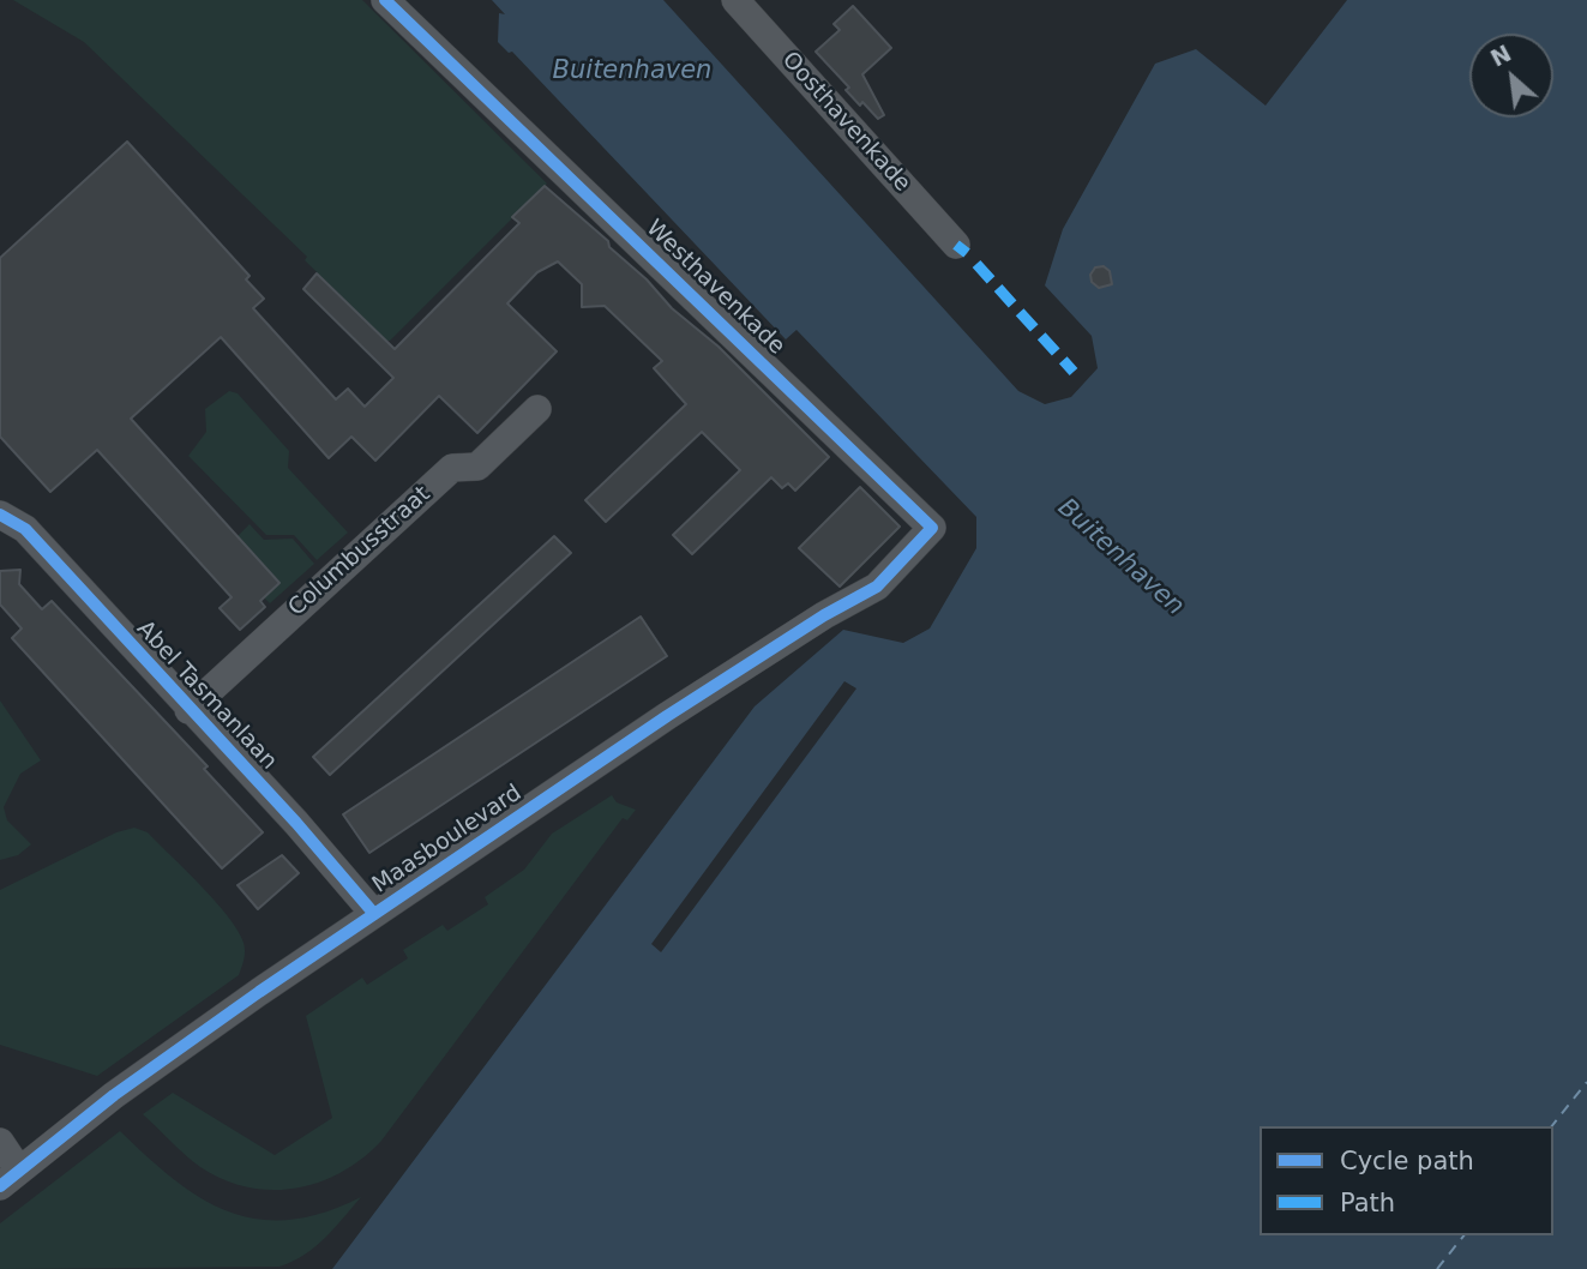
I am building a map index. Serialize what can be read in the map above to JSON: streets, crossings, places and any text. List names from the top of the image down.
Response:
{
  "streets": {
    "street": [
      "Oosthavenkade",
      "Westhavenkade",
      "Columbusstraat",
      "Abel Tasmanlaan",
      "Maasboulevard"
    ]
  },
  "crossings": [
    ["Westhavenkade", "Maasboulevard"],
    ["Columbusstraat", "Abel Tasmanlaan"],
    ["Abel Tasmanlaan", "Maasboulevard"]
  ],
  "water": ["Buitenhaven"],
  "legend": ["Cycle path", "Path"],
  "north": "top left"
}
